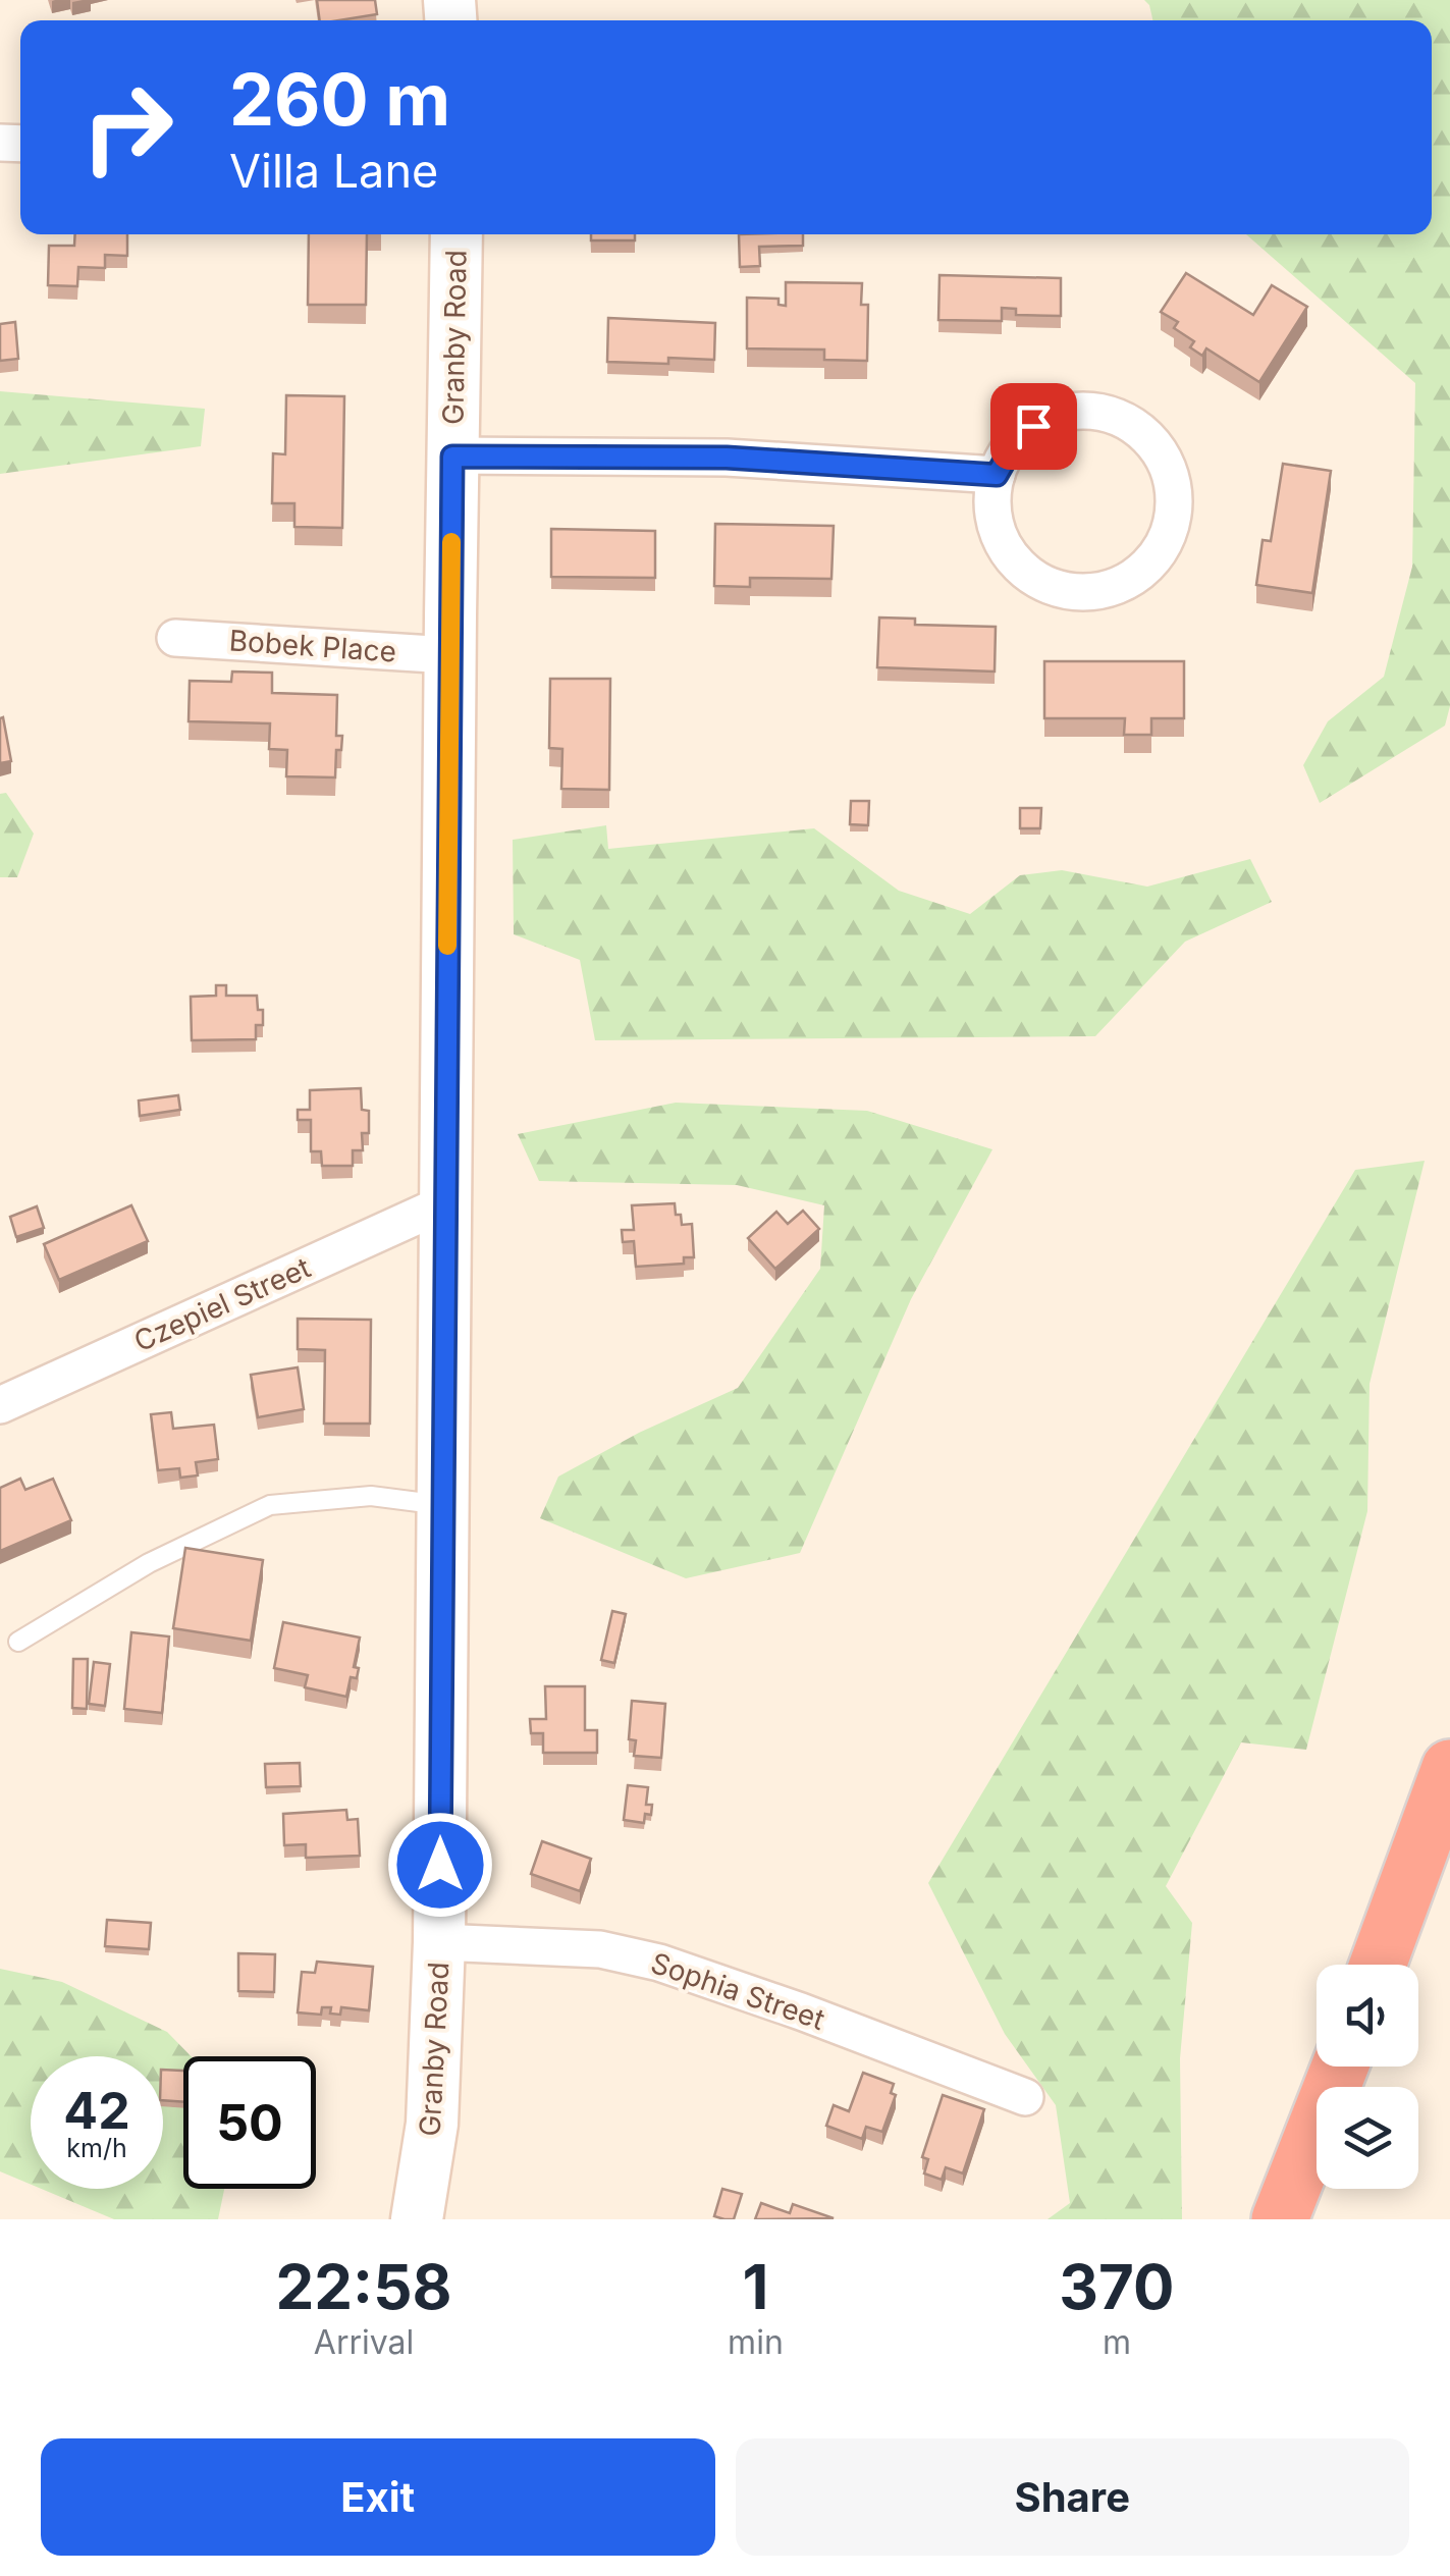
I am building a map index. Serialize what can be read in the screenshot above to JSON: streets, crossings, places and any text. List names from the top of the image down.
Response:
{
  "streets": {
    "main road": ["Granby Road"],
    "street": ["Bobek Place", "Czepiel Street", "Sophia Street"]
  },
  "crossings": [
    ["Granby Road", "Bobek Place"],
    ["Granby Road", "Czepiel Street"],
    ["Granby Road", "Sophia Street"]
  ],
  "page": {
    "turn": ["260 m", "Villa Lane"],
    "speed": "42 km/h",
    "limit": "50",
    "eta": [
      "22:58",
      "Arrival",
      "1",
      "min",
      "370",
      "m"
    ],
    "buttons": ["Exit", "Share"]
  }
}
